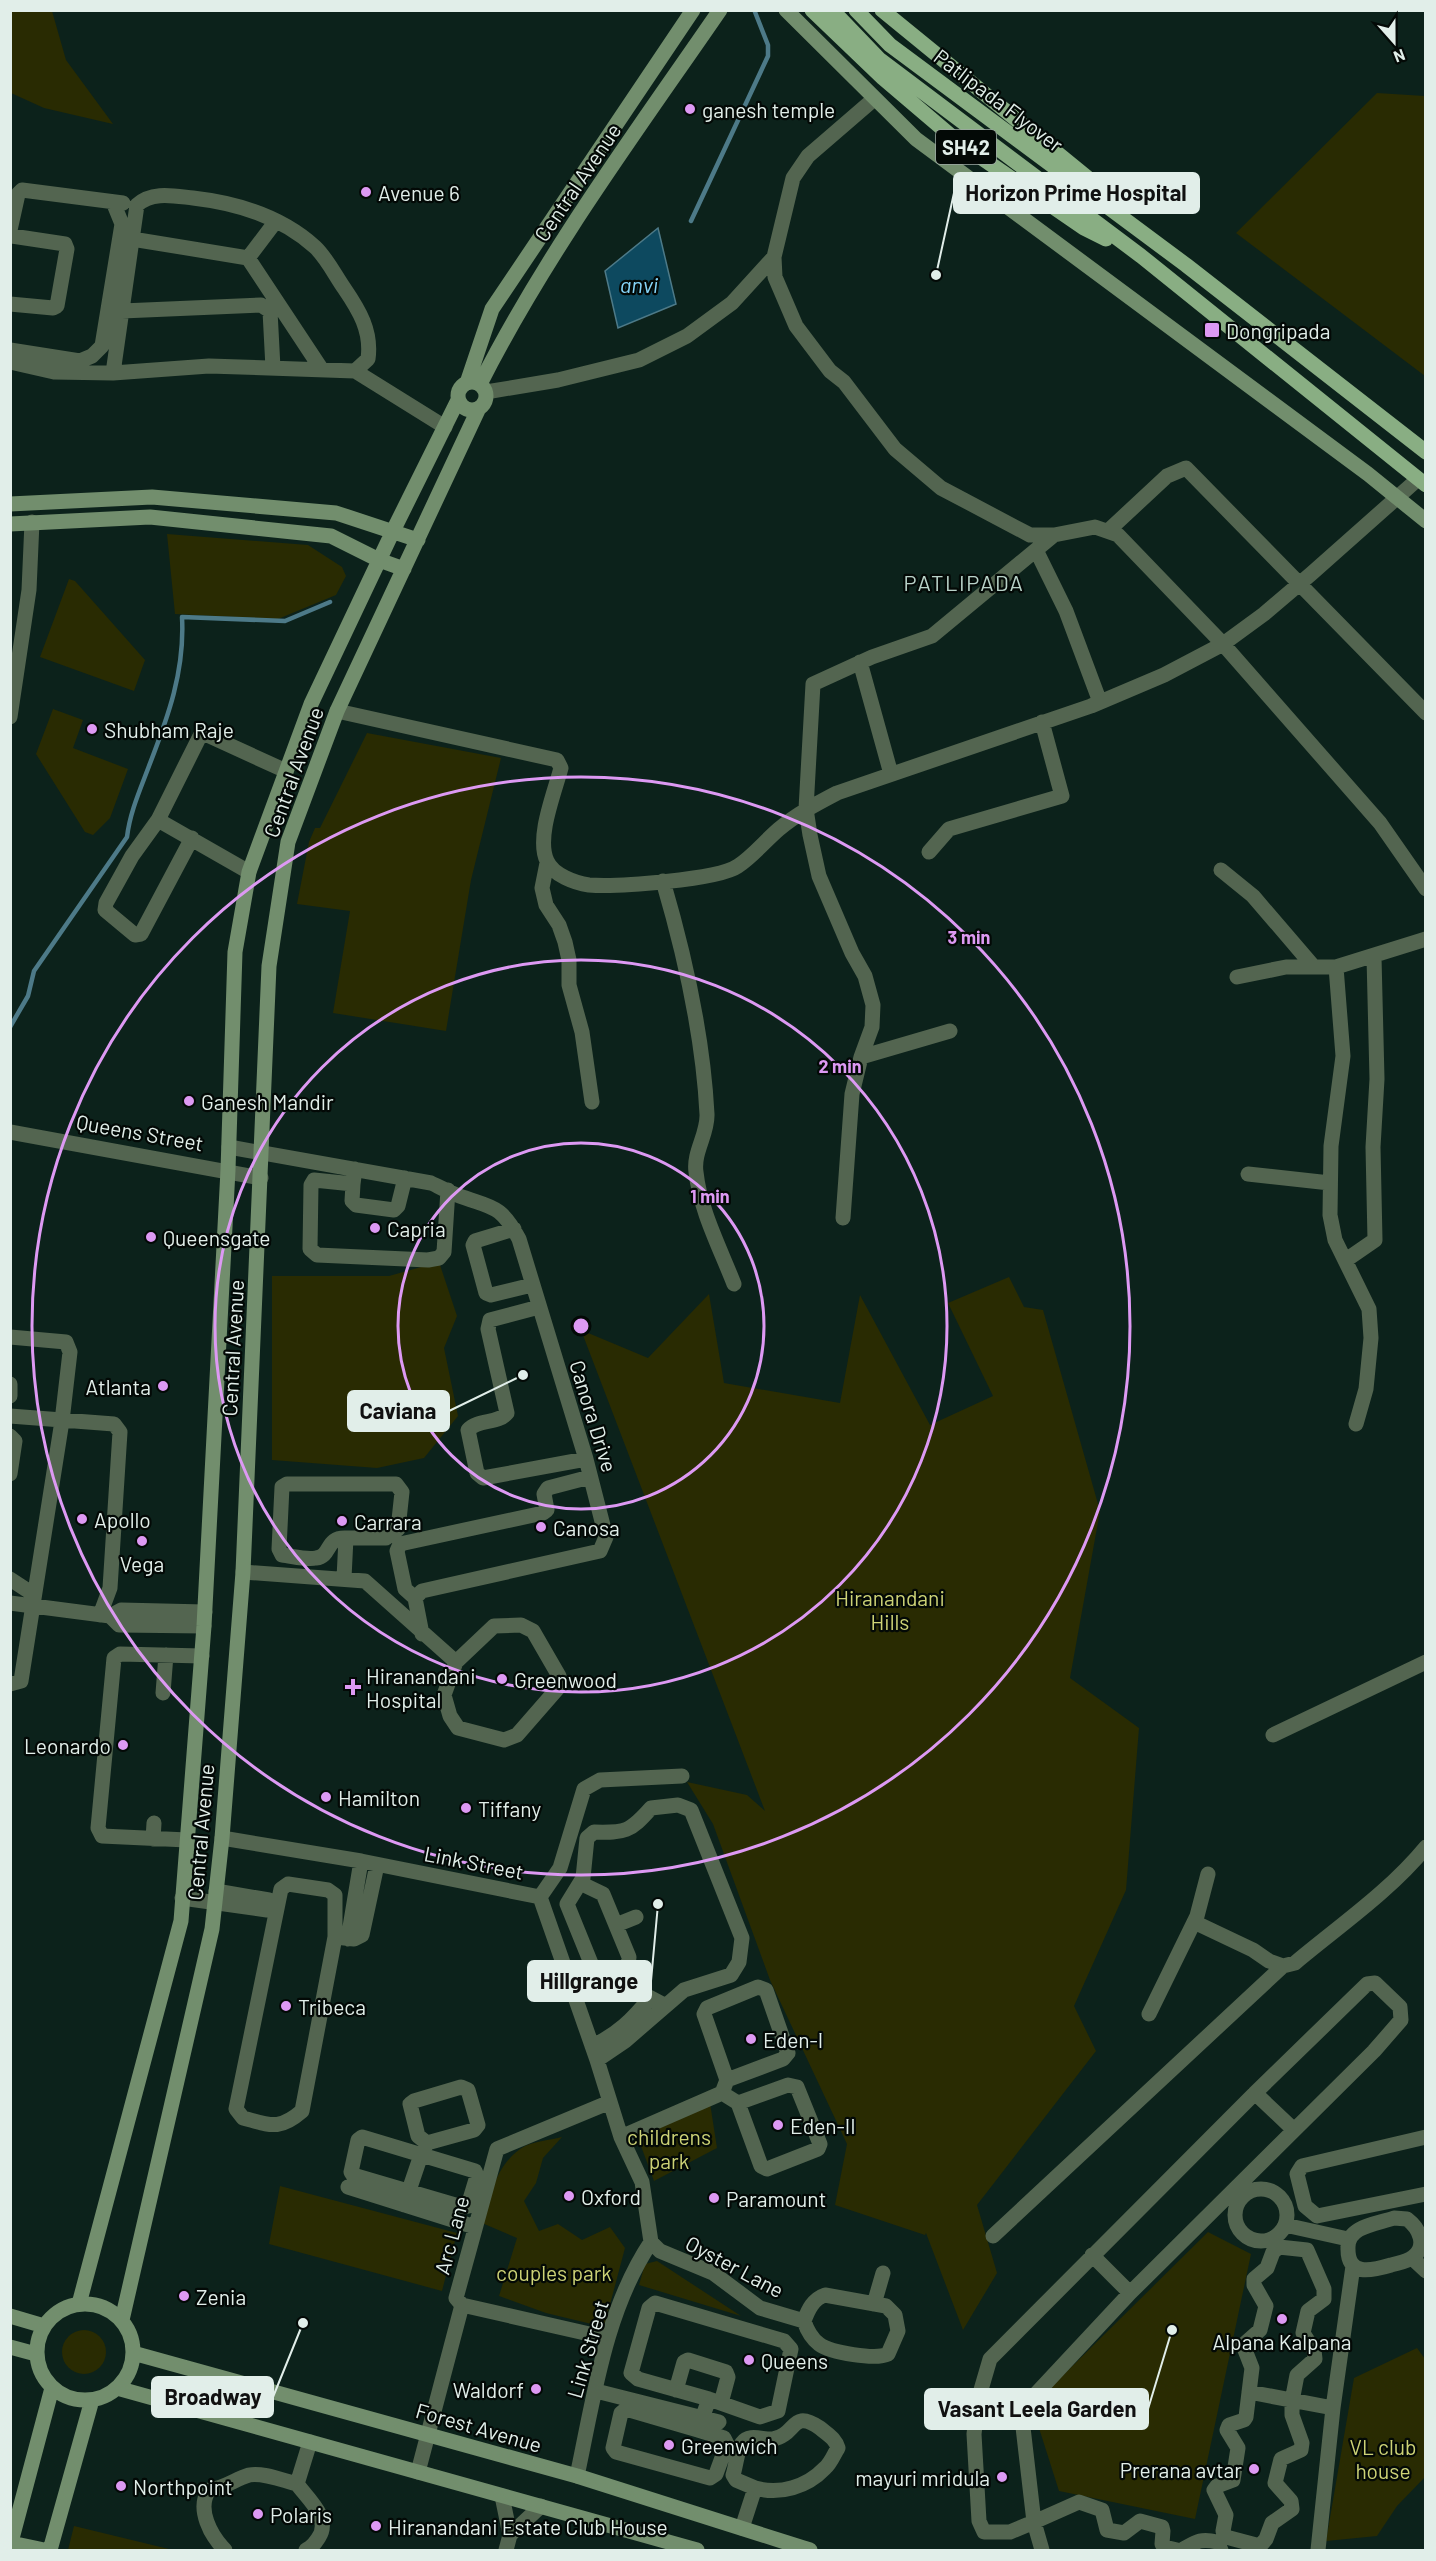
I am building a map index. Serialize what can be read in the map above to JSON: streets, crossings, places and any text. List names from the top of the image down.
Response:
{
  "streets": {
    "main road": [
      "Patlipada Flyover",
      "SH42",
      "Central Avenue",
      "Forest Avenue"
    ],
    "street": [
      "Queens Street",
      "Canora Drive",
      "Link Street",
      "Arc Lane",
      "Oyster Lane"
    ]
  },
  "crossings": [
    ["Patlipada Flyover", "SH42"],
    ["Central Avenue", "Queens Street"],
    ["Central Avenue", "Canora Drive"],
    ["Central Avenue", "Link Street"],
    ["Central Avenue", "Forest Avenue"],
    ["Link Street", "Arc Lane"],
    ["Link Street", "Oyster Lane"],
    ["Link Street", "Forest Avenue"]
  ],
  "districts": ["PATLIPADA"],
  "water": ["anvi"],
  "parks": [
    "Hiranandani Hills",
    "childrens park",
    "couples park",
    "VL club house"
  ],
  "places": {
    "other": [
      "ganesh temple",
      "Avenue 6",
      "Horizon Prime Hospital",
      "Shubham Raje",
      "Ganesh Mandir",
      "Capria",
      "Queensgate",
      "Caviana",
      "Atlanta",
      "Apollo",
      "Carrara",
      "Canosa",
      "Vega",
      "Greenwood",
      "Leonardo",
      "Hamilton",
      "Tiffany",
      "Hillgrange",
      "Tribeca",
      "Eden-I",
      "Eden-II",
      "Oxford",
      "Paramount",
      "Zenia",
      "Alpana Kalpana",
      "Broadway",
      "Vasant Leela Garden",
      "Queens",
      "Waldorf",
      "Greenwich",
      "Prerana avtar",
      "mayuri mridula",
      "Northpoint",
      "Polaris",
      "Hiranandani Estate Club House"
    ],
    "transit": ["Dongripada"],
    "health": ["Hiranandani Hospital"]
  },
  "north": "bottom",
  "rings": ["3 min", "2 min", "1 min"]
}
